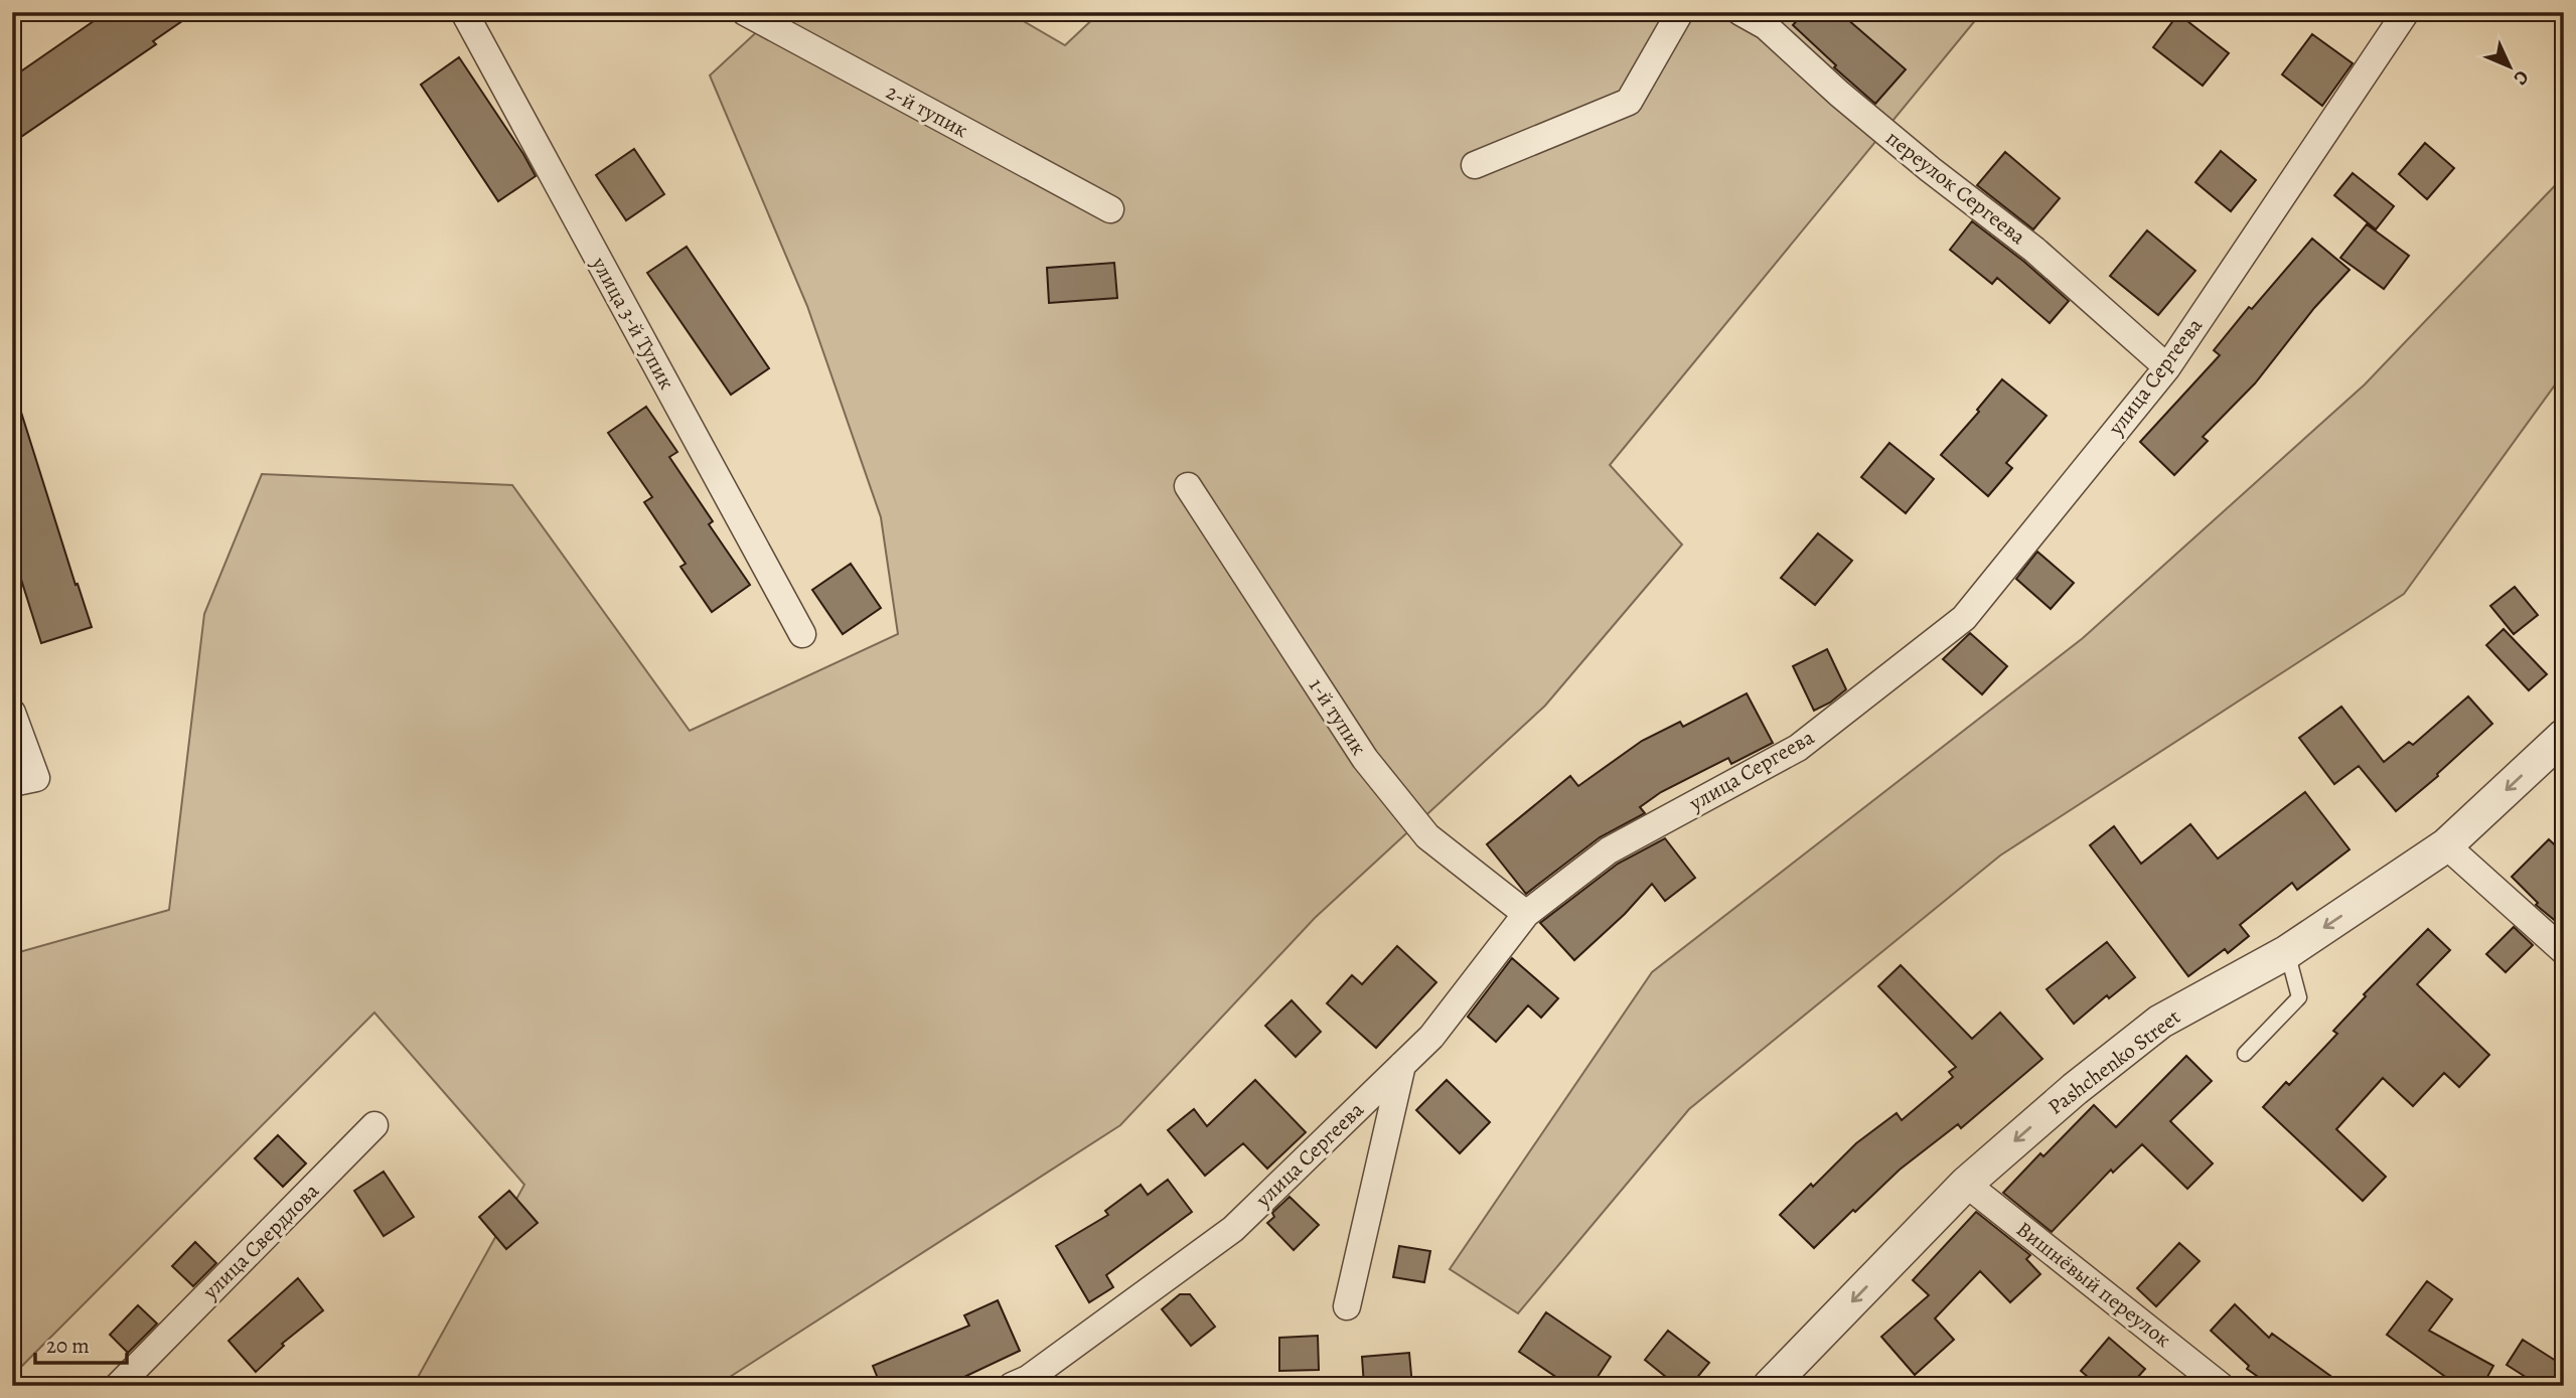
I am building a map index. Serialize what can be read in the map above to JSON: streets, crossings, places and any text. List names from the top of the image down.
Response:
{
  "streets": {
    "street": [
      "2-й тупик",
      "переулок Сергеева",
      "улица 3-й Тупик",
      "улица Сергеева",
      "1-й тупик",
      "Pashchenko Street",
      "улица Свердлова",
      "Вишнёвый переулок"
    ]
  },
  "crossings": [
    ["переулок Сергеева", "улица Сергеева"],
    ["улица Сергеева", "1-й тупик"],
    ["Pashchenko Street", "Вишнёвый переулок"]
  ],
  "one_way": ["Pashchenko Street"],
  "scale_bar": "20 m",
  "north": "bottom right"
}
